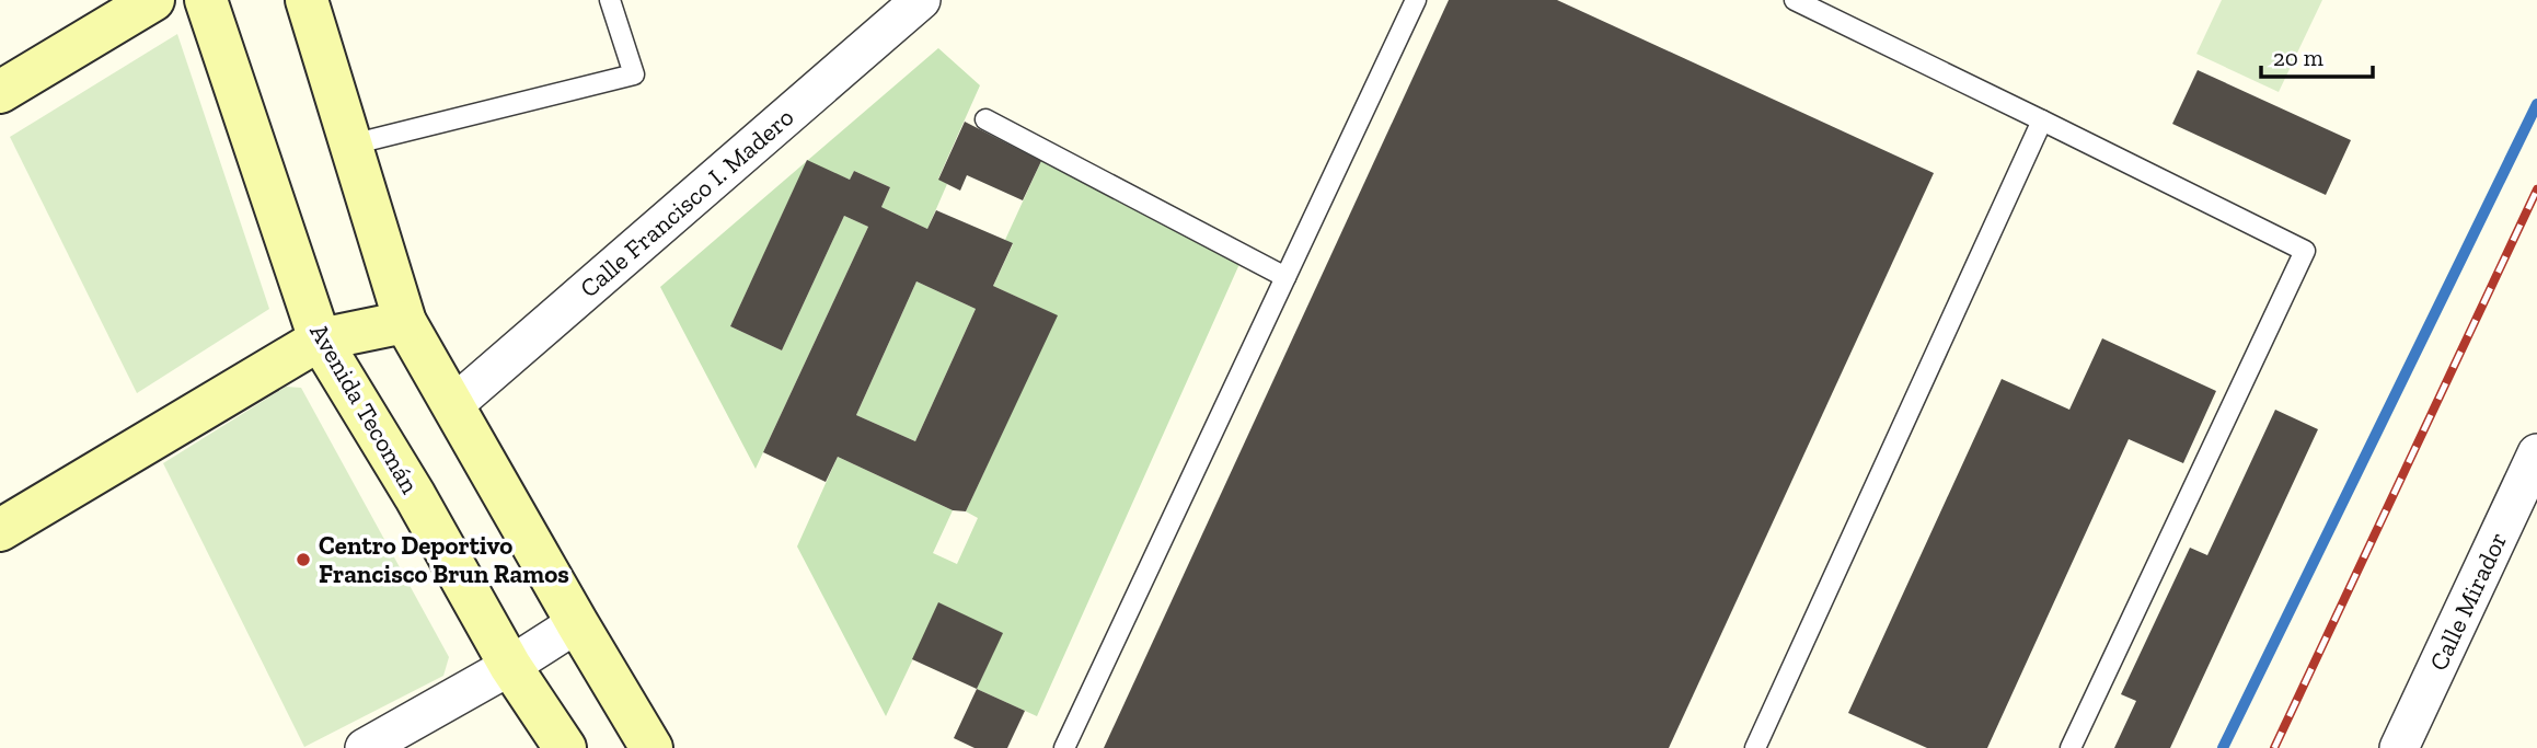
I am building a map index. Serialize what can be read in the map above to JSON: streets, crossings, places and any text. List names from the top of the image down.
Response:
{
  "streets": {
    "street": ["Calle Francisco I. Madero", "Avenida Tecomán", "Calle Mirador"]
  },
  "places": ["Centro Deportivo Francisco Brun Ramos"],
  "scale_bar": "20 m"
}
